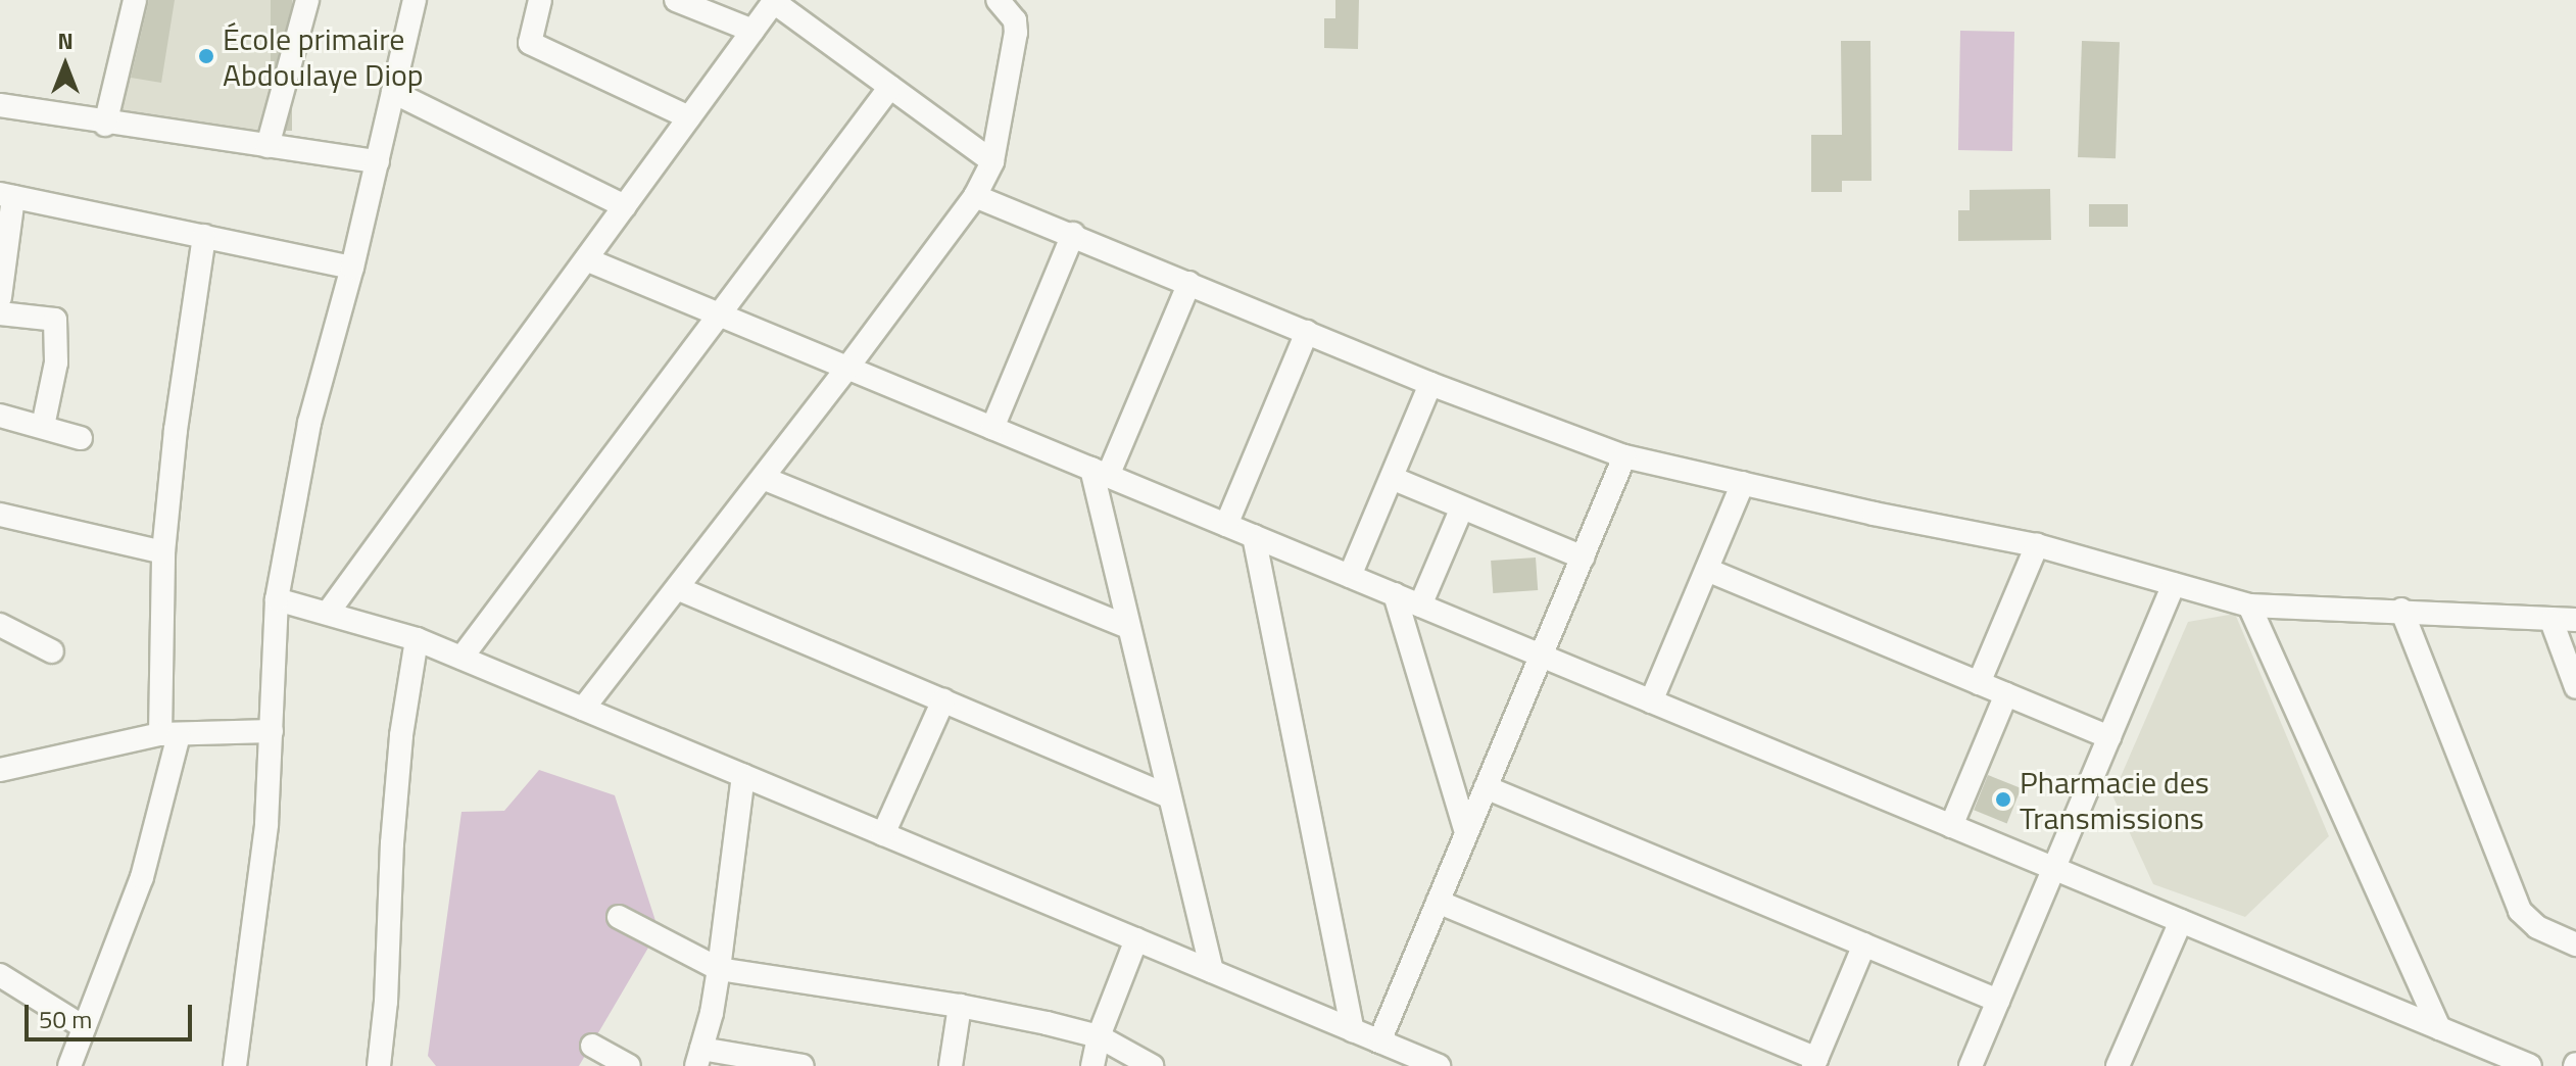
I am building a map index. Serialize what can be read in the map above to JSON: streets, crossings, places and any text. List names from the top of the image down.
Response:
{
  "places": ["École primaire Abdoulaye Diop", "Pharmacie des Transmissions"],
  "scale_bar": "50 m",
  "north": "top"
}
